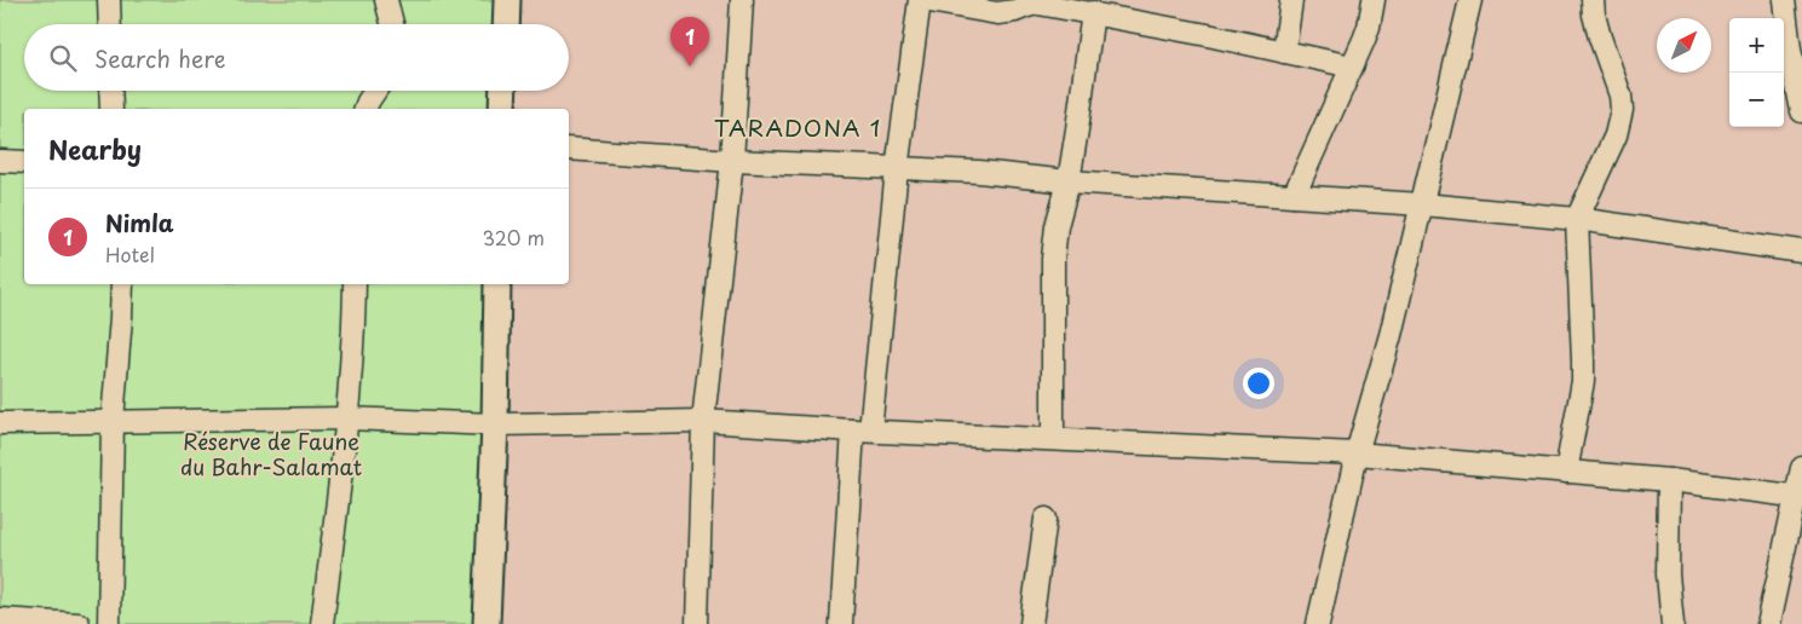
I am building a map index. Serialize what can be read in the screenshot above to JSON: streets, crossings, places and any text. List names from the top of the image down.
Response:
{
  "districts": ["TARADONA 1"],
  "parks": ["Réserve de Faune du Bahr-Salamat"],
  "north": "top right",
  "page": {
    "pins": "1",
    "map_buttons": ["+", "−"],
    "search": "Search here",
    "heading": "Nearby",
    "list": [
      {
        "mark": "1",
        "name": "Nimla",
        "note": "Hotel",
        "value": "320 m"
      }
    ]
  }
}
